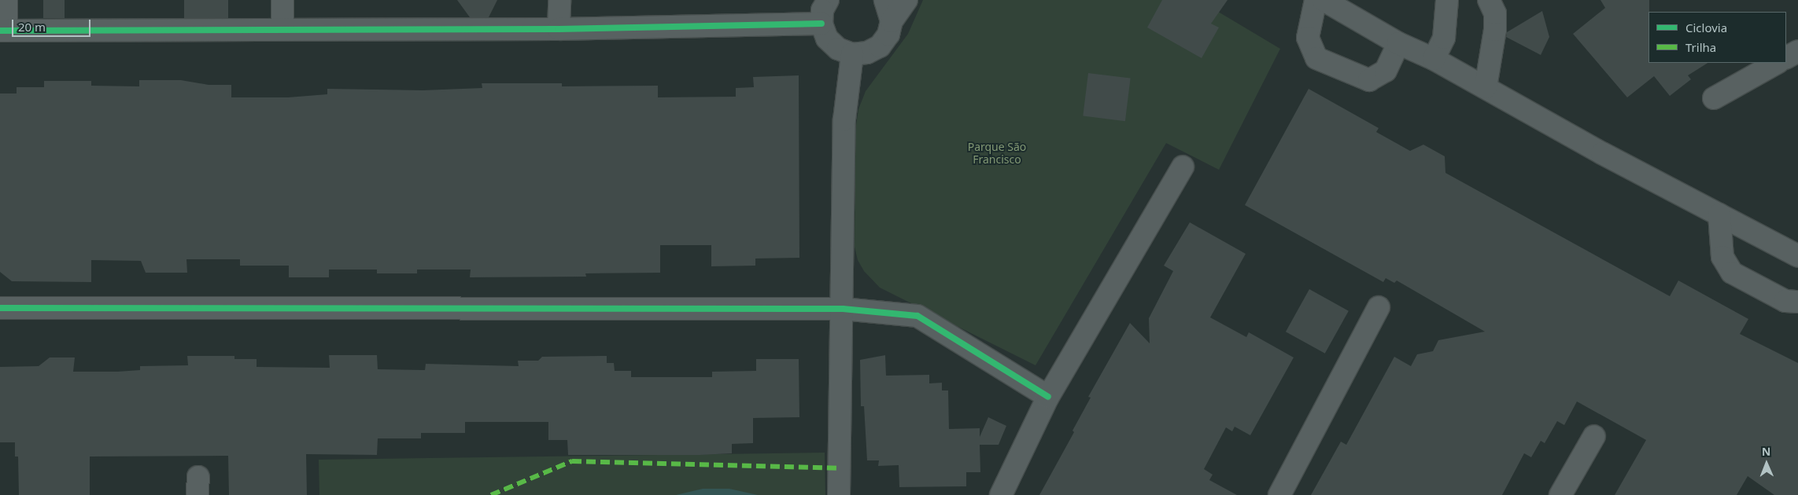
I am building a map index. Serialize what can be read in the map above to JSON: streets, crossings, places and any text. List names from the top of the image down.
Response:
{
  "parks": ["Parque São Francisco"],
  "legend": ["Ciclovia", "Trilha"],
  "scale_bar": "20 m",
  "north": "top"
}
